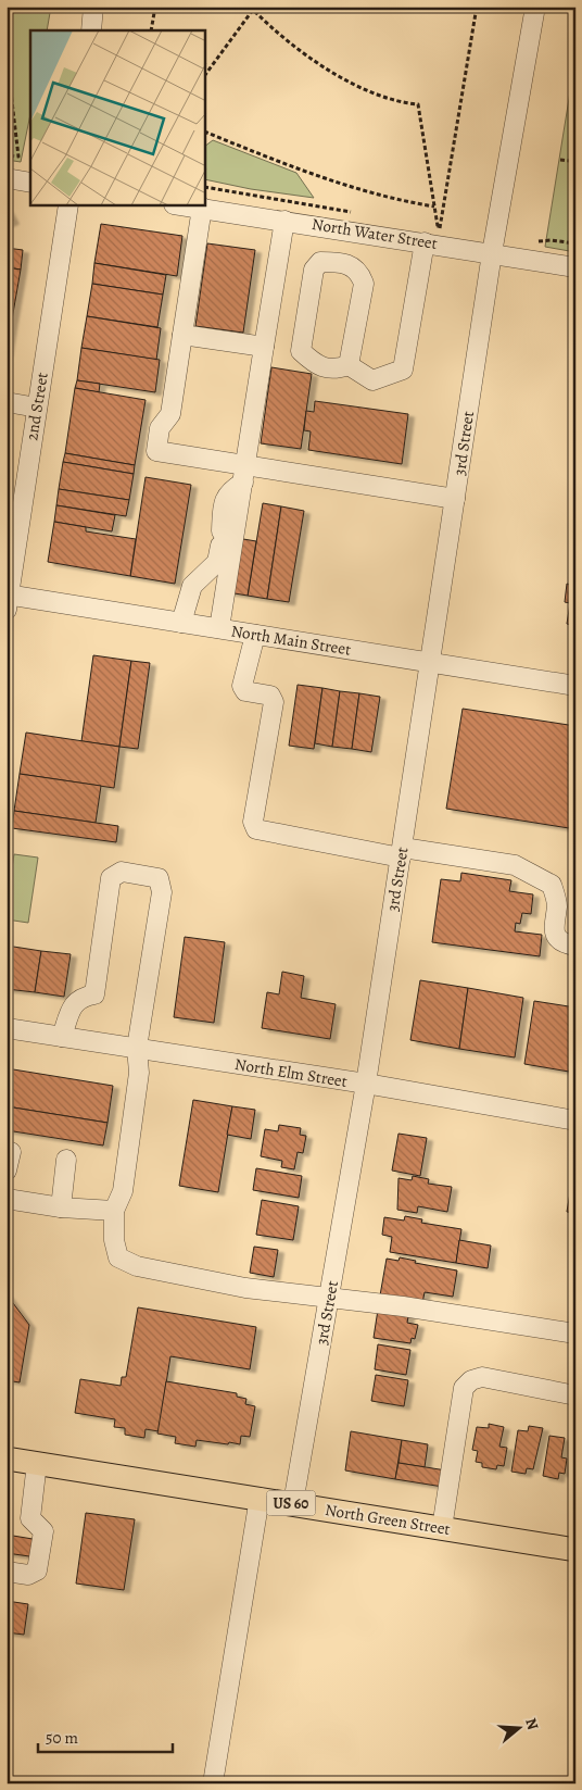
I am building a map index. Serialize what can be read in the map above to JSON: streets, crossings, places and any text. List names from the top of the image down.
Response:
{
  "streets": {
    "main road": ["US 60", "North Green Street"],
    "street": [
      "North Water Street",
      "2nd Street",
      "3rd Street",
      "North Main Street",
      "North Elm Street"
    ]
  },
  "crossings": [
    ["North Water Street", "3rd Street"],
    ["2nd Street", "North Main Street"],
    ["3rd Street", "North Main Street"],
    ["3rd Street", "North Elm Street"],
    ["3rd Street", "North Green Street"]
  ],
  "scale_bar": "50 m",
  "north": "right"
}
